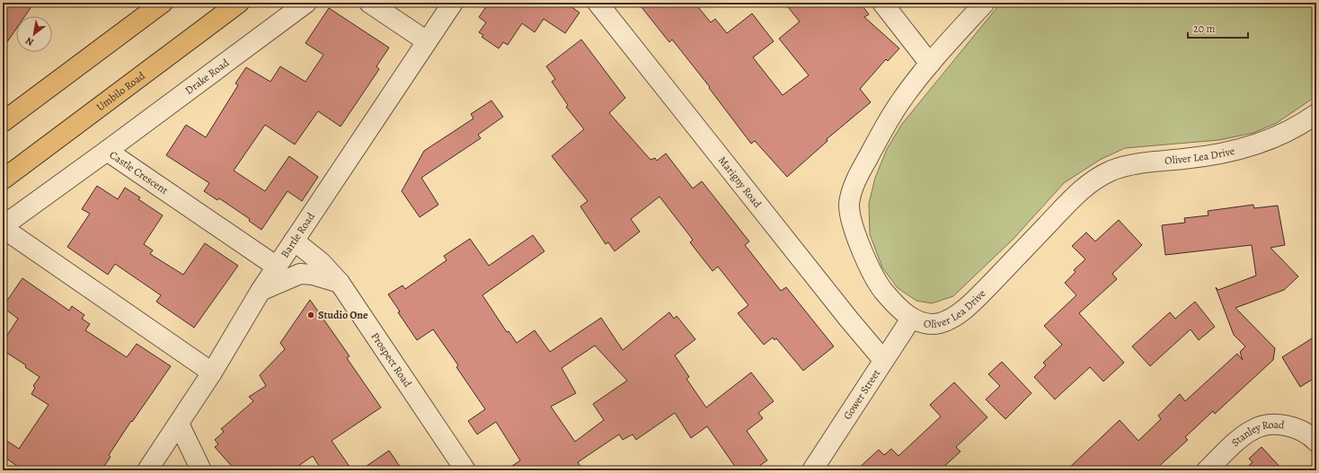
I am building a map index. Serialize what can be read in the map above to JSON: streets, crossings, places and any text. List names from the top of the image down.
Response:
{
  "streets": {
    "main road": ["Umbilo Road"],
    "street": [
      "Drake Road",
      "Oliver Lea Drive",
      "Castle Crescent",
      "Marigny Road",
      "Bartle Road",
      "Prospect Road",
      "Gower Street",
      "Stanley Road"
    ]
  },
  "crossings": [
    ["Drake Road", "Castle Crescent"],
    ["Oliver Lea Drive", "Gower Street"],
    ["Castle Crescent", "Bartle Road"],
    ["Marigny Road", "Gower Street"],
    ["Bartle Road", "Prospect Road"]
  ],
  "places": ["Studio One"],
  "scale_bar": "20 m",
  "north": "bottom left"
}
